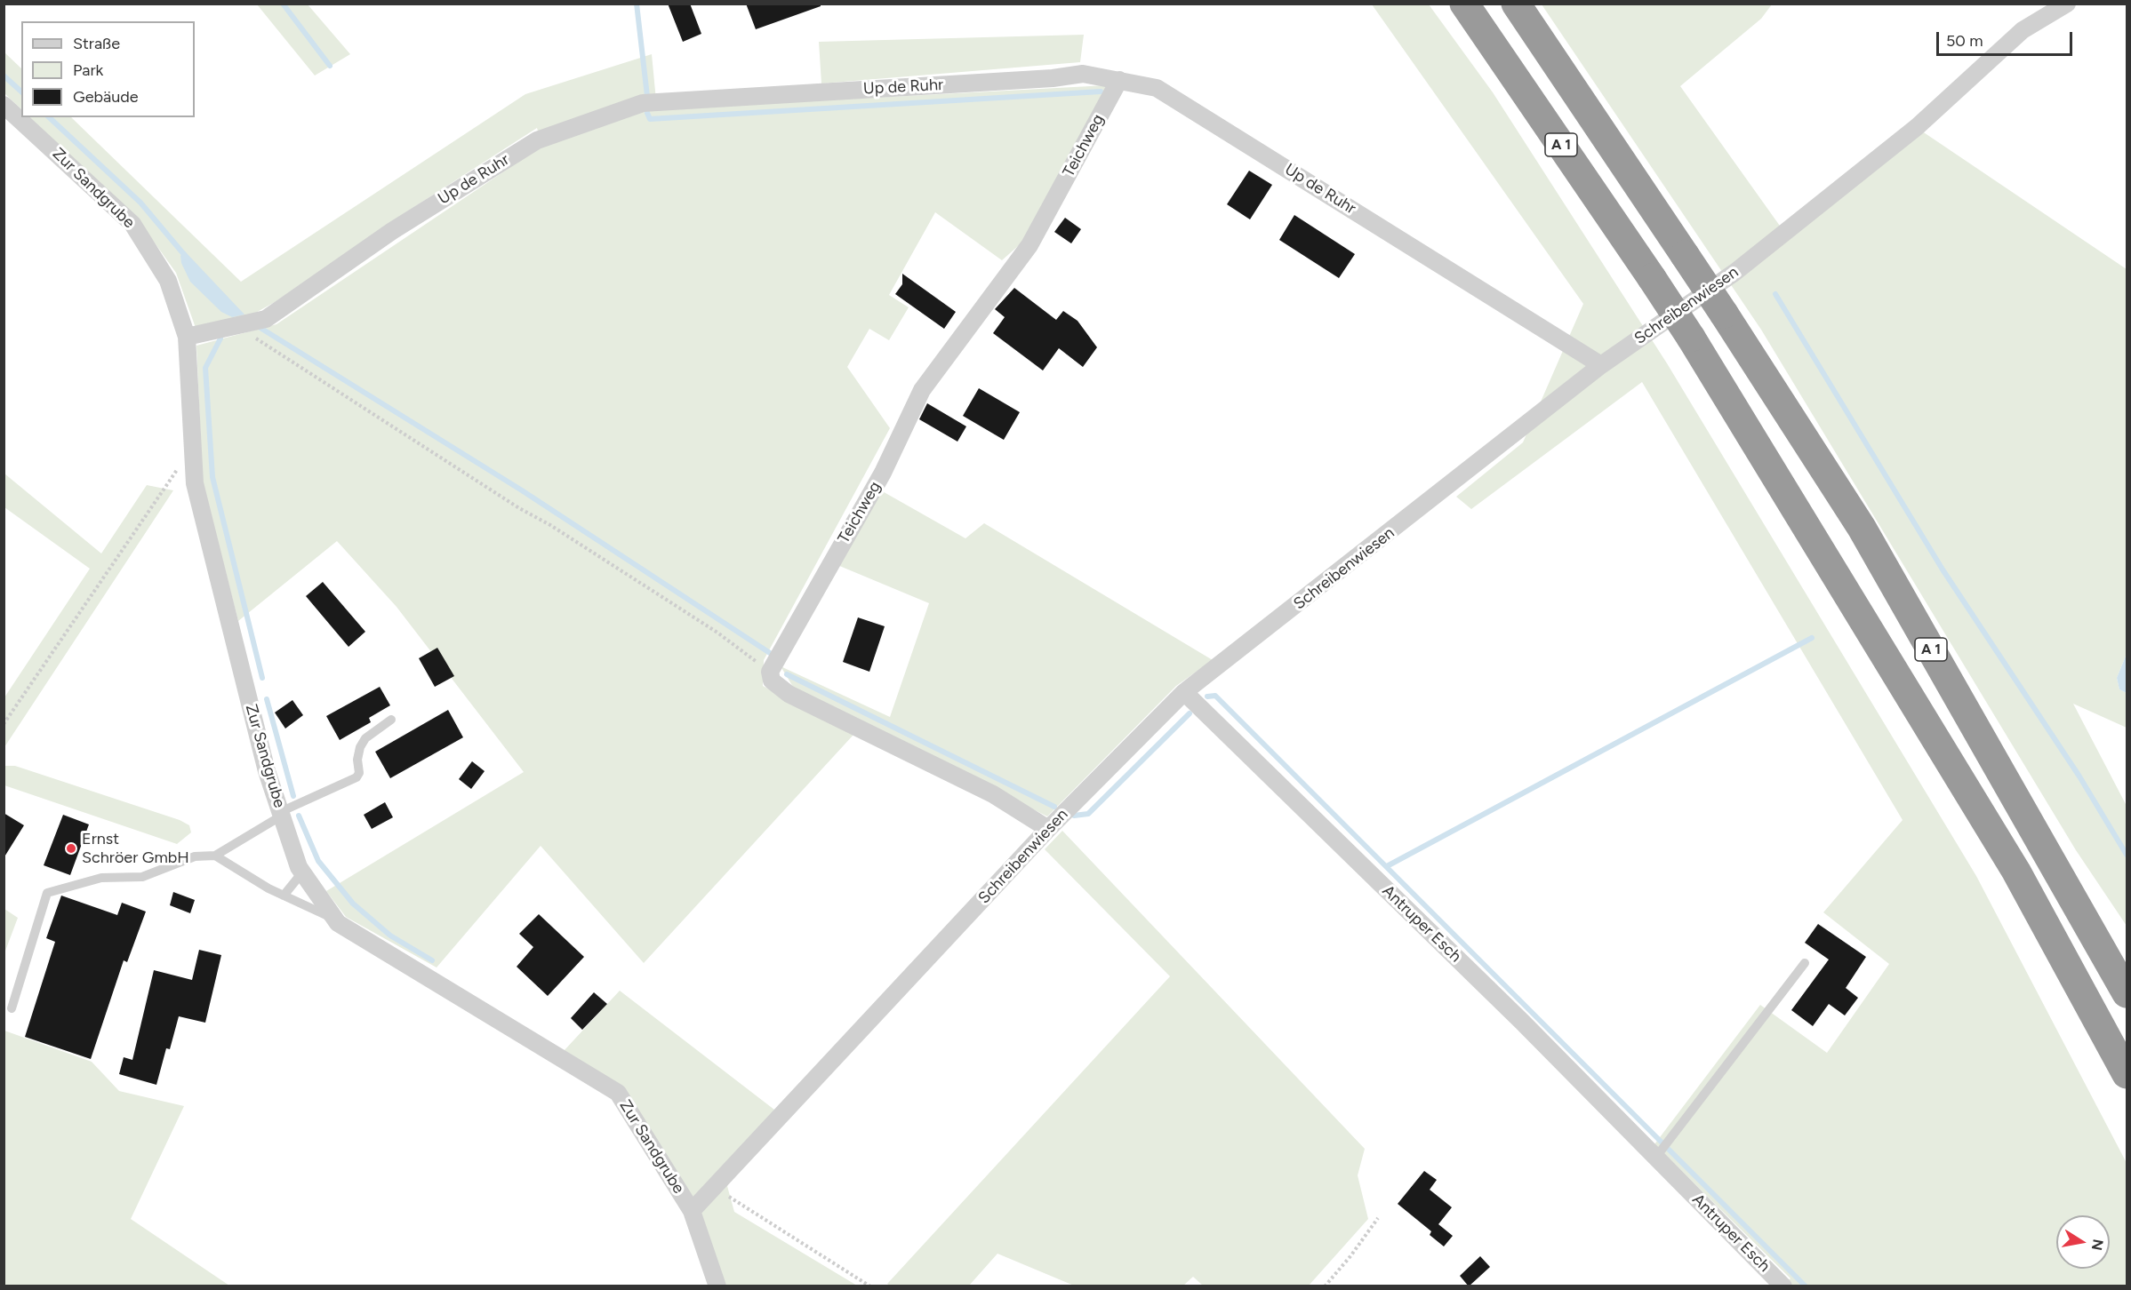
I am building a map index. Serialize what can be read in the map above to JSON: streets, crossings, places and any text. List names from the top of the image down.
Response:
{
  "streets": {
    "highway": ["A 1"],
    "street": [
      "Up de Ruhr",
      "Teichweg",
      "Zur Sandgrube",
      "Schreibenwiesen",
      "Antruper Esch"
    ]
  },
  "crossings": [
    ["Up de Ruhr", "Teichweg"],
    ["Up de Ruhr", "Zur Sandgrube"],
    ["Up de Ruhr", "Schreibenwiesen"],
    ["Zur Sandgrube", "Schreibenwiesen"],
    ["Schreibenwiesen", "Antruper Esch"]
  ],
  "places": ["Ernst Schröer GmbH"],
  "legend": ["Straße", "Park", "Gebäude"],
  "scale_bar": "50 m",
  "north": "right"
}
